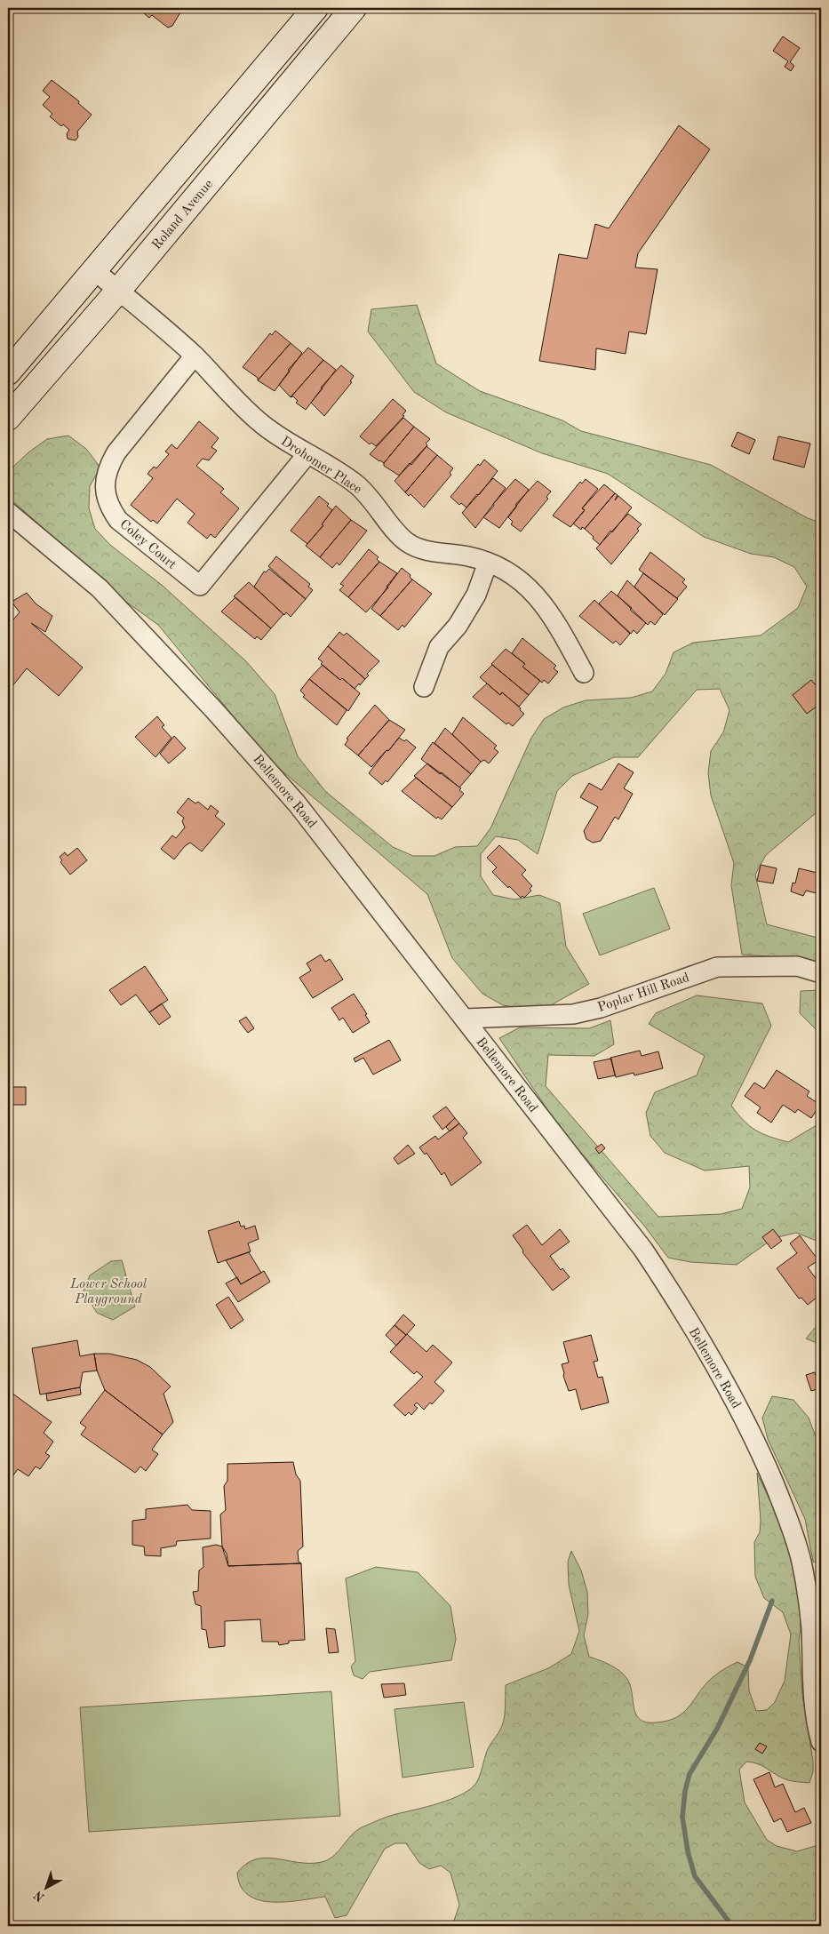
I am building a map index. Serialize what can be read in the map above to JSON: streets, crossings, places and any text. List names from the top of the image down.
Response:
{
  "streets": {
    "street": [
      "Roland Avenue",
      "Drohomer Place",
      "Coley Court",
      "Bellemore Road",
      "Poplar Hill Road"
    ]
  },
  "crossings": [
    ["Roland Avenue", "Drohomer Place"],
    ["Drohomer Place", "Coley Court"],
    ["Bellemore Road", "Poplar Hill Road"]
  ],
  "parks": ["Lower School Playground"],
  "north": "bottom left"
}
